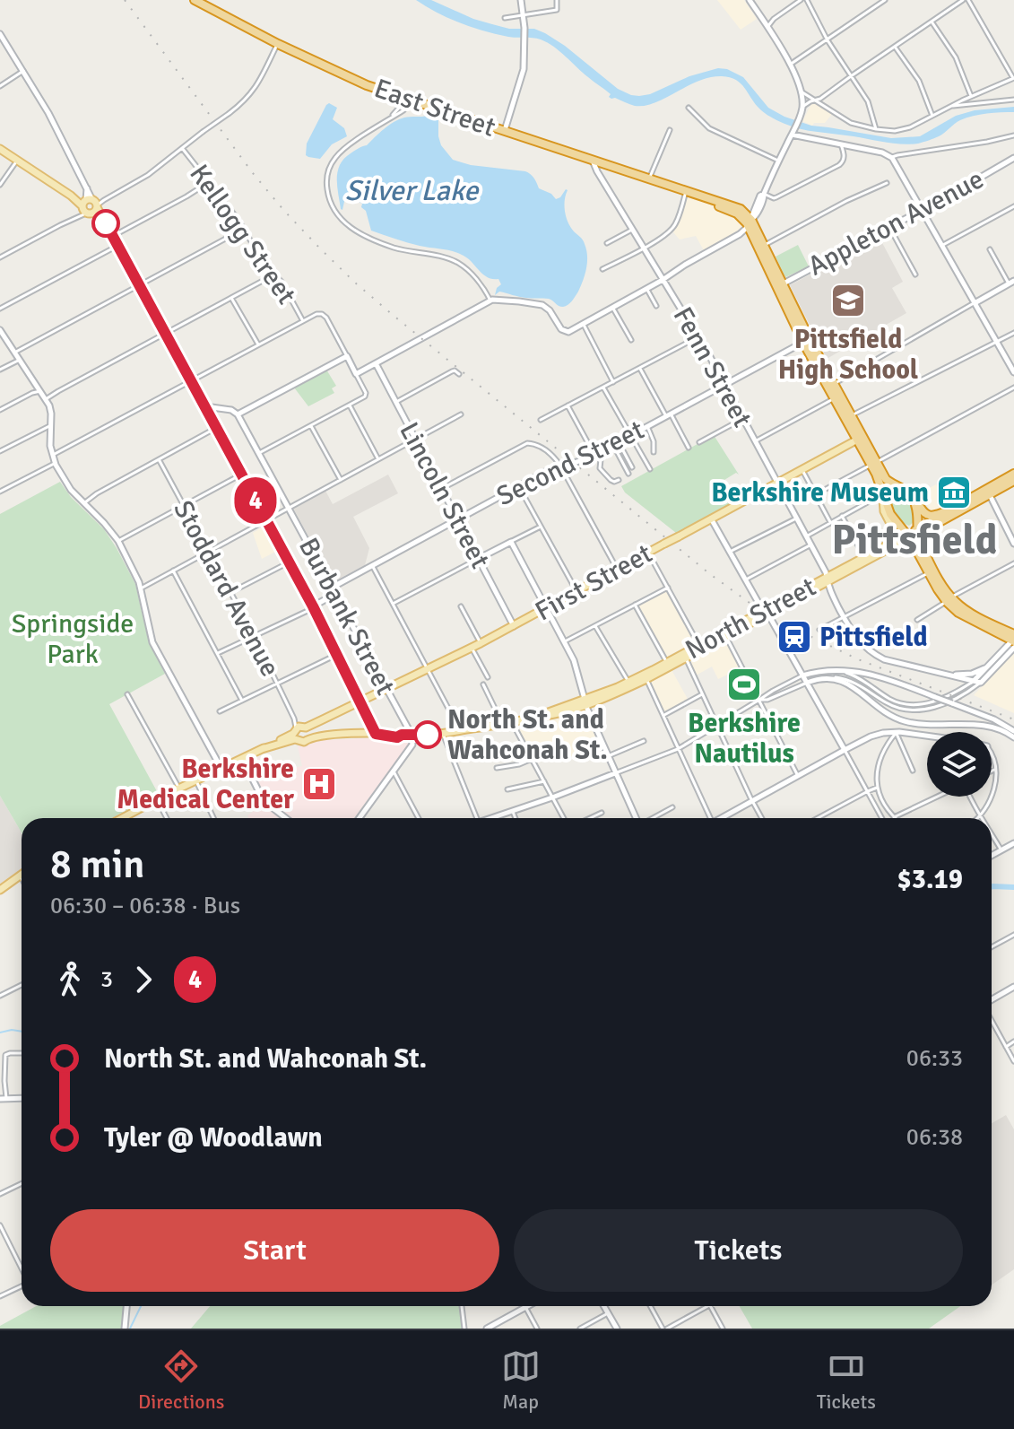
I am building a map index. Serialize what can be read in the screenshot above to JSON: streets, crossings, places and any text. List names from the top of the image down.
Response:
{
  "streets": {
    "highway": ["East Street", "North Street"],
    "main road": ["First Street"],
    "street": [
      "Appleton Avenue",
      "Kellogg Street",
      "Fenn Street",
      "Second Street",
      "Lincoln Street",
      "Stoddard Avenue",
      "Burbank Street"
    ]
  },
  "crossings": [
    ["East Street", "Appleton Avenue"],
    ["East Street", "Fenn Street"],
    ["East Street", "Second Street"],
    ["East Street", "First Street"],
    ["East Street", "North Street"],
    ["Fenn Street", "Second Street"],
    ["Fenn Street", "First Street"],
    ["Fenn Street", "North Street"],
    ["Second Street", "Lincoln Street"],
    ["Second Street", "Burbank Street"],
    ["Lincoln Street", "First Street"],
    ["First Street", "Stoddard Avenue"],
    ["First Street", "Burbank Street"],
    ["First Street", "North Street"],
    ["Stoddard Avenue", "North Street"],
    ["Burbank Street", "North Street"]
  ],
  "districts": ["Pittsfield"],
  "water": ["Silver Lake"],
  "parks": ["Springside Park"],
  "places": {
    "school or university": ["Pittsfield High School"],
    "museum": ["Berkshire Museum"],
    "station": ["Pittsfield"],
    "sports": ["Berkshire Nautilus"],
    "other": ["North St. and Wahconah St."],
    "hospital": ["Berkshire Medical Center"]
  },
  "lines": ["bus line 4"],
  "page": {
    "on_map": "4",
    "heading": ["8 min", "06:30 – 06:38 · Bus", "$3.19"],
    "legs": ["3", "4"],
    "list": [
      {
        "name": "North St. and Wahconah St.",
        "value": "06:33"
      },
      {
        "name": "Tyler @ Woodlawn",
        "value": "06:38"
      }
    ],
    "buttons": ["Start", "Tickets"],
    "tabs": ["Directions", "Map", "Tickets"]
  }
}
